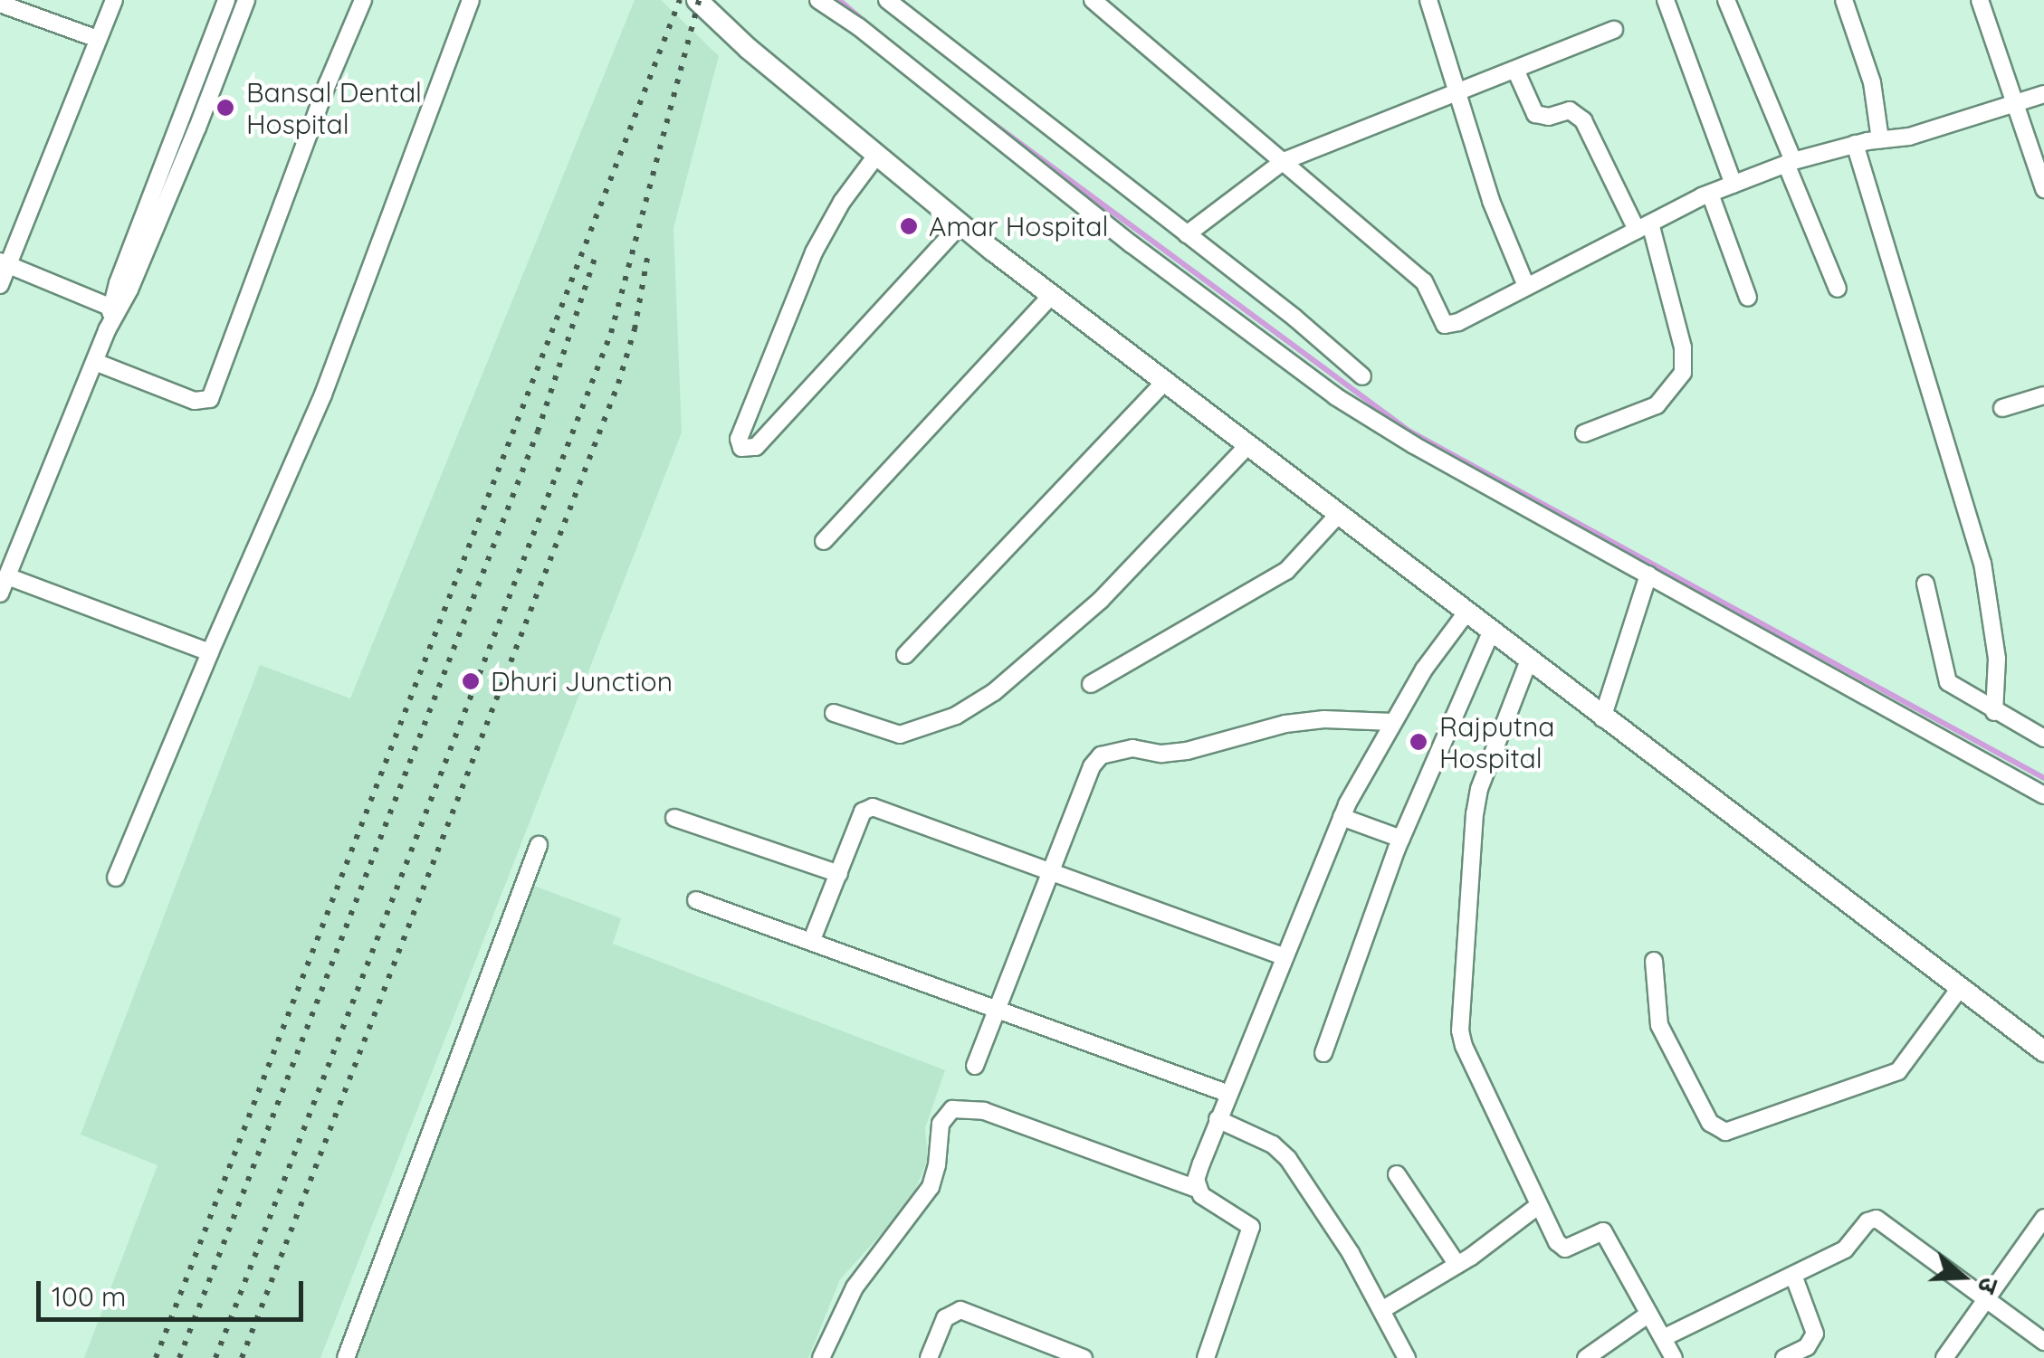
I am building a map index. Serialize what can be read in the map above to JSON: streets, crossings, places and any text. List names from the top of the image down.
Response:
{
  "places": [
    "Bansal Dental Hospital",
    "Amar Hospital",
    "Dhuri Junction",
    "Rajputna Hospital"
  ],
  "scale_bar": "100 m",
  "north": "right"
}
